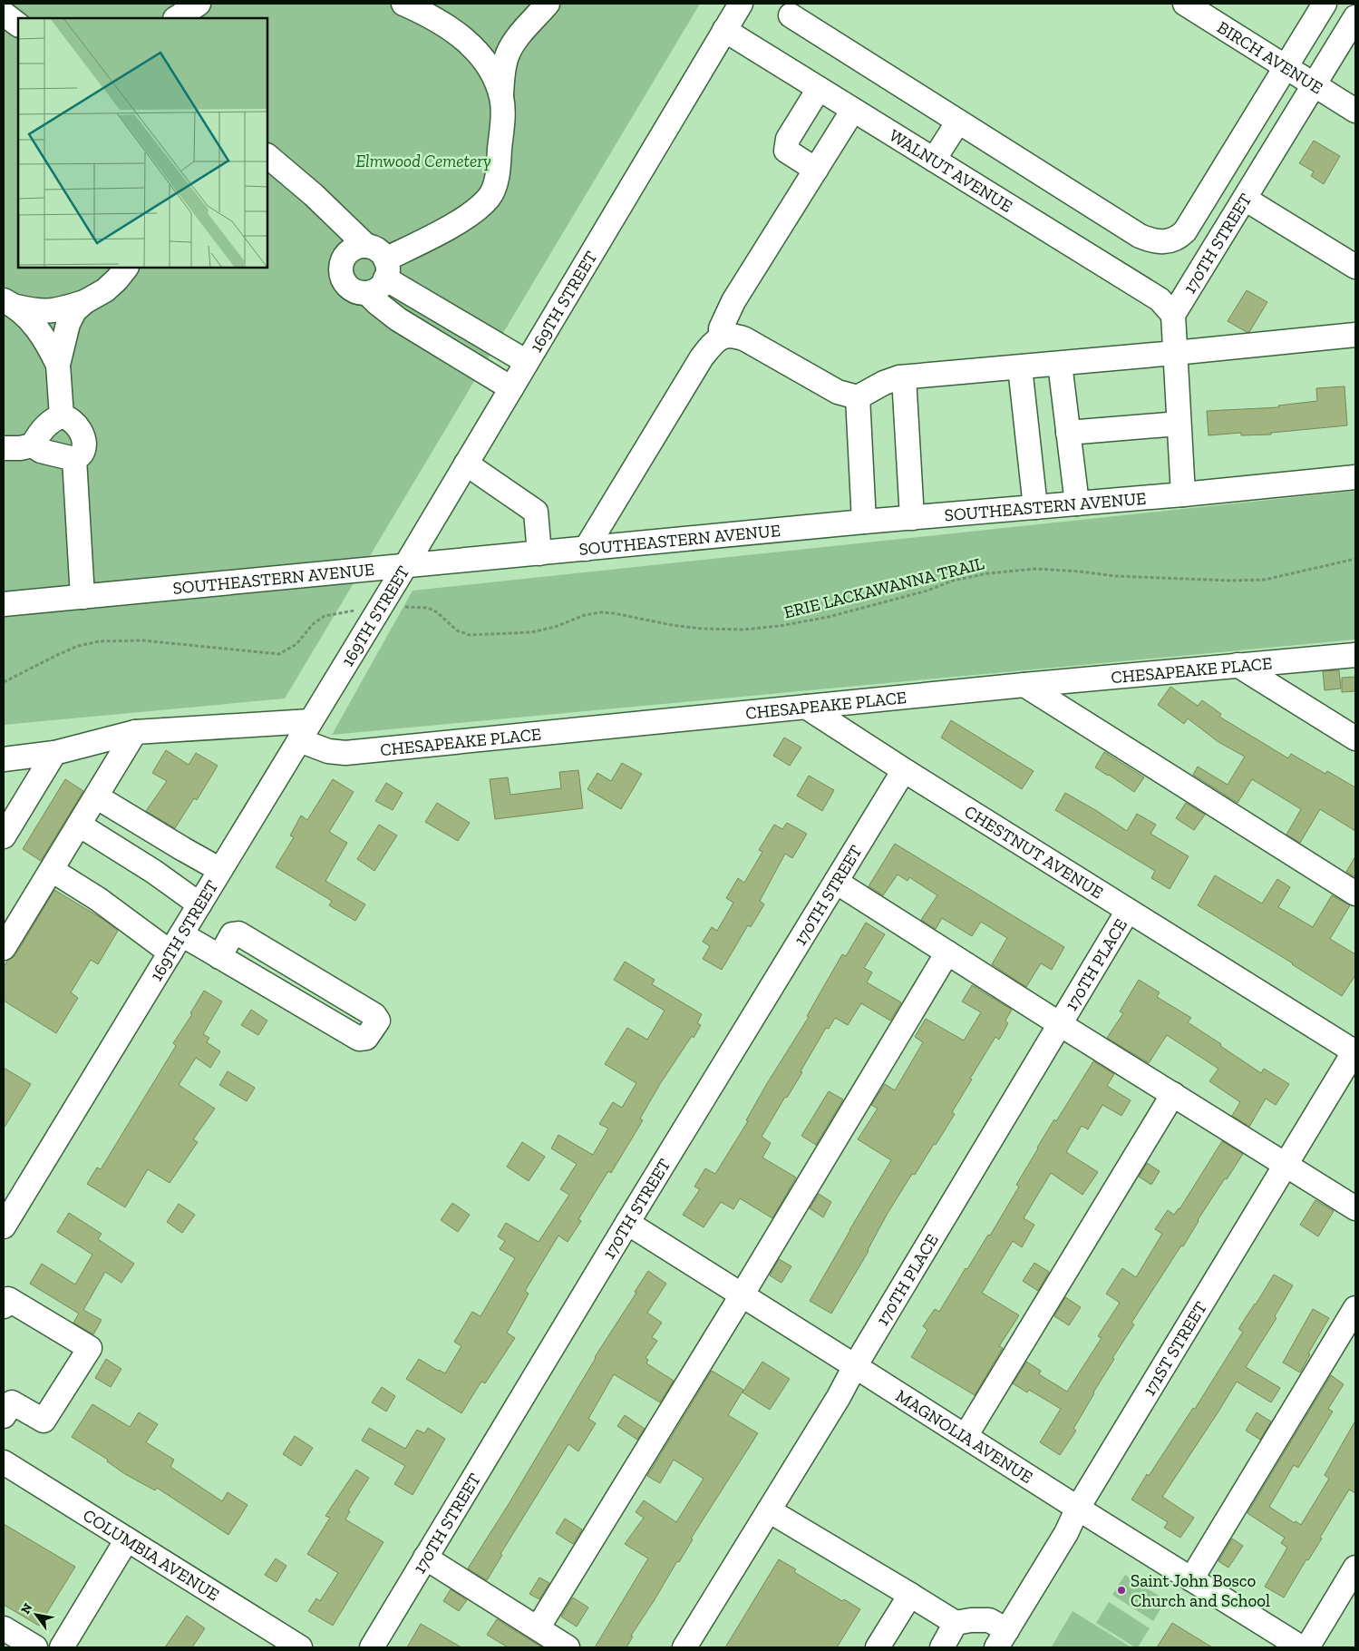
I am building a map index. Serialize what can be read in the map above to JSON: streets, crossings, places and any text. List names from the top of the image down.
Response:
{
  "streets": {
    "street": [
      "BIRCH AVENUE",
      "WALNUT AVENUE",
      "170TH STREET",
      "169TH STREET",
      "SOUTHEASTERN AVENUE",
      "CHESAPEAKE PLACE",
      "CHESTNUT AVENUE",
      "170TH PLACE",
      "171ST STREET",
      "MAGNOLIA AVENUE",
      "COLUMBIA AVENUE"
    ],
    "path": ["ERIE LACKAWANNA TRAIL"]
  },
  "crossings": [
    ["BIRCH AVENUE", "170TH STREET"],
    ["WALNUT AVENUE", "170TH STREET"],
    ["WALNUT AVENUE", "169TH STREET"],
    ["170TH STREET", "CHESTNUT AVENUE"],
    ["170TH STREET", "MAGNOLIA AVENUE"],
    ["169TH STREET", "SOUTHEASTERN AVENUE"],
    ["169TH STREET", "CHESAPEAKE PLACE"],
    ["CHESAPEAKE PLACE", "CHESTNUT AVENUE"],
    ["CHESTNUT AVENUE", "170TH PLACE"],
    ["CHESTNUT AVENUE", "171ST STREET"],
    ["170TH PLACE", "MAGNOLIA AVENUE"],
    ["171ST STREET", "MAGNOLIA AVENUE"]
  ],
  "parks": ["Elmwood Cemetery"],
  "places": ["Saint John Bosco Church and School"],
  "north": "top left"
}
